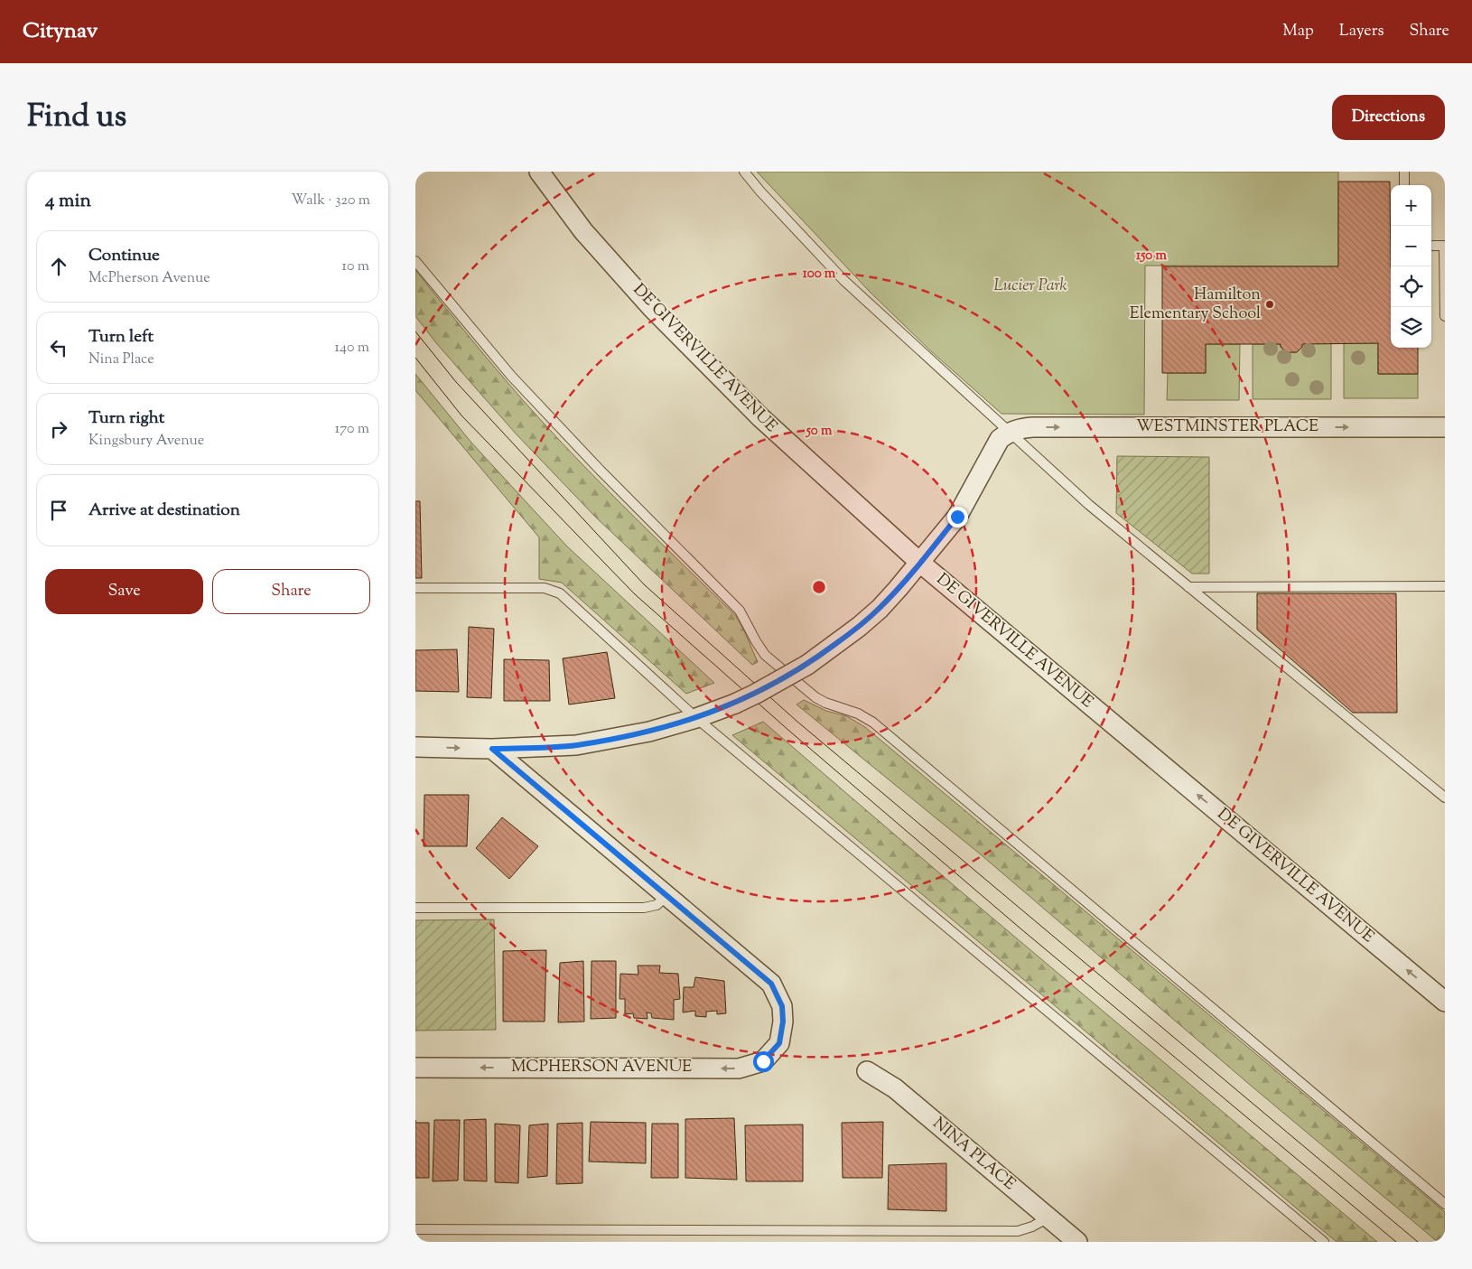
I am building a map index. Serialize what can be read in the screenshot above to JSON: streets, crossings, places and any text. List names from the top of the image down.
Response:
{
  "streets": {
    "street": [
      "DE GIVERVILLE AVENUE",
      "WESTMINSTER PLACE",
      "MCPHERSON AVENUE",
      "NINA PLACE"
    ]
  },
  "one_way": ["DE GIVERVILLE AVENUE", "WESTMINSTER PLACE"],
  "parks": ["Lucier Park"],
  "places": ["Hamilton Elementary School"],
  "page": {
    "header": "Citynav",
    "nav": ["Map", "Layers", "Share"],
    "title": "Find us",
    "buttons": [
      "Directions",
      ["Save", "Share"]
    ],
    "heading": ["4 min", "Walk · 320 m"],
    "map_buttons": ["+", "−"],
    "list": [
      ["Continue", "McPherson Avenue", "10 m"],
      ["Turn left", "Nina Place", "140 m"],
      ["Turn right", "Kingsbury Avenue", "170 m"],
      "Arrive at destination"
    ]
  },
  "rings": ["150 m", "100 m", "50 m"]
}
